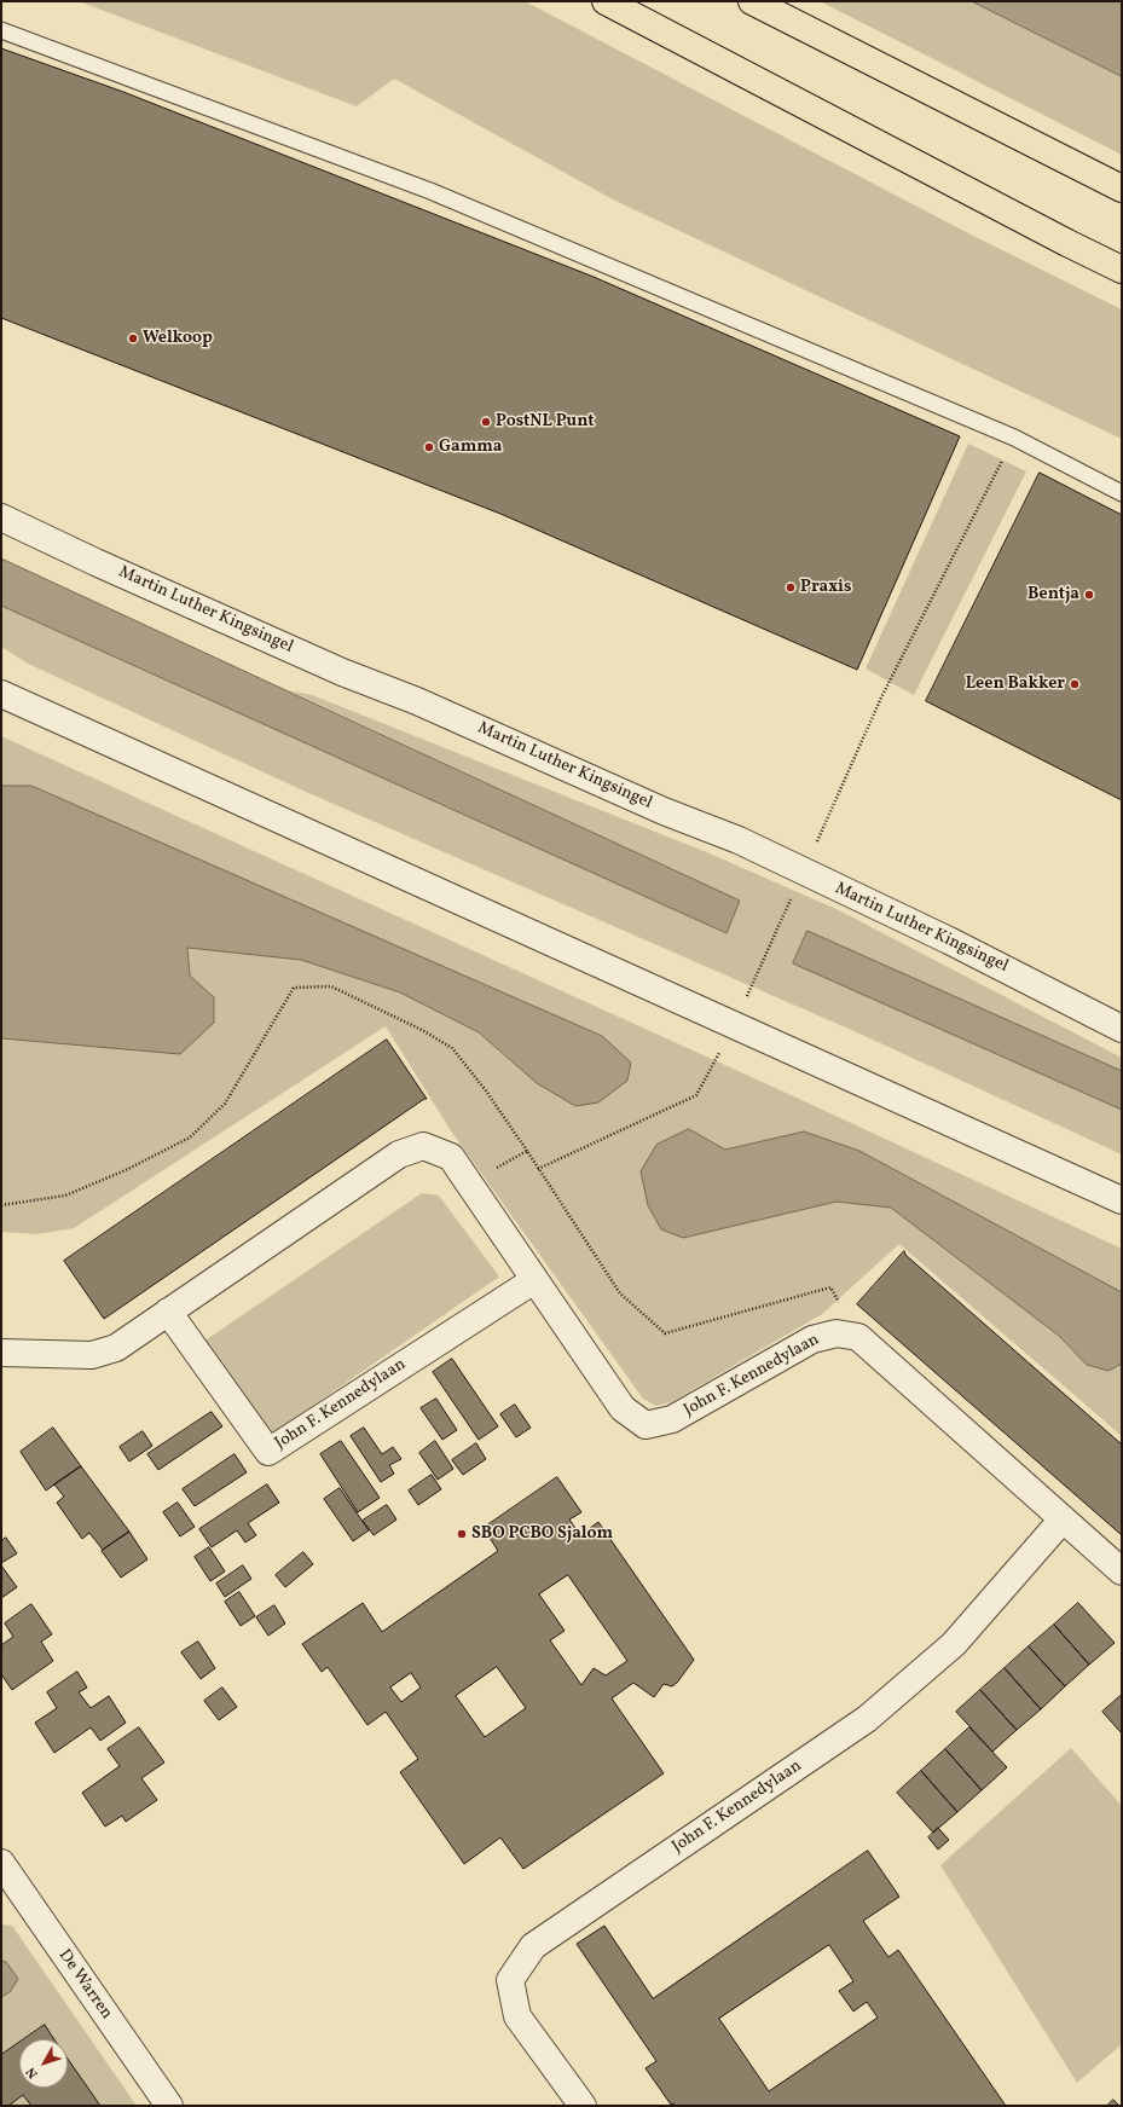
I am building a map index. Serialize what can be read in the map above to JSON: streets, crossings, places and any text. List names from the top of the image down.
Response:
{
  "streets": {
    "street": ["Martin Luther Kingsingel", "John F. Kennedylaan", "De Warren"]
  },
  "places": [
    "Welkoop",
    "PostNL Punt",
    "Gamma",
    "Praxis",
    "Bentja",
    "Leen Bakker",
    "SBO PCBO Sjalom"
  ],
  "north": "bottom left"
}
